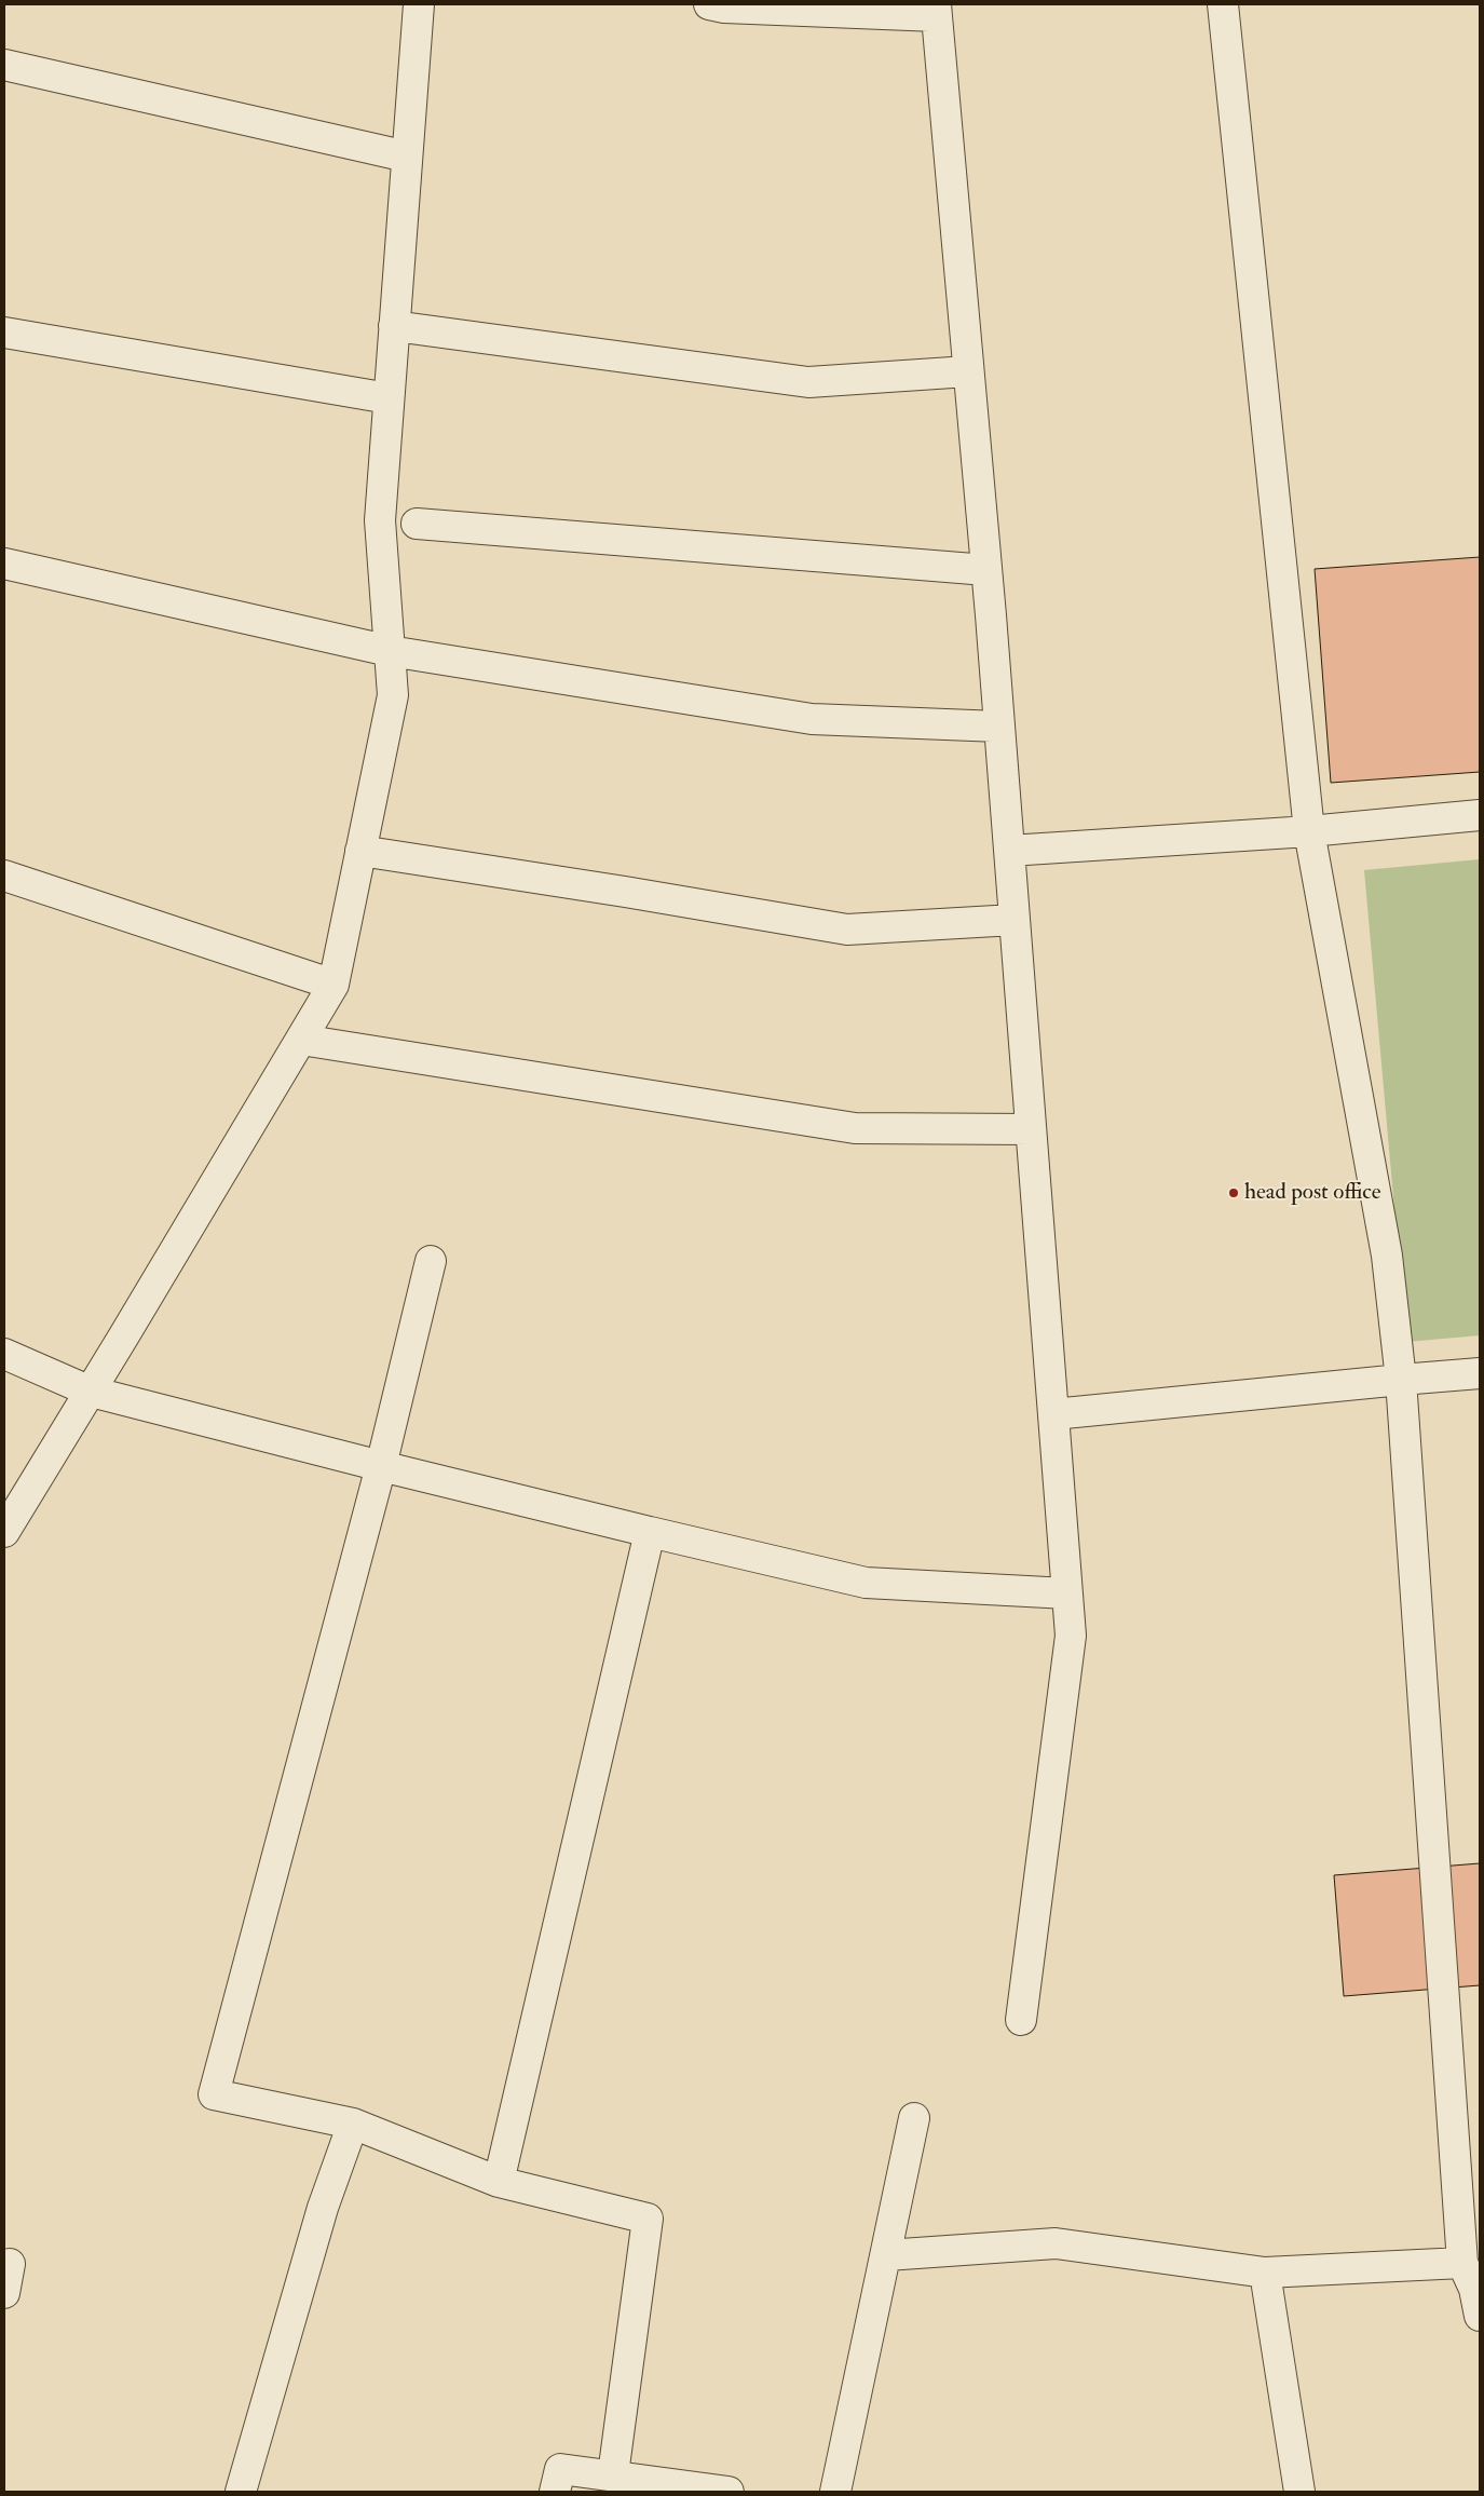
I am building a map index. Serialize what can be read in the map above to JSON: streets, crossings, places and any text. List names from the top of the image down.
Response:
{
  "places": ["head post office"]
}
